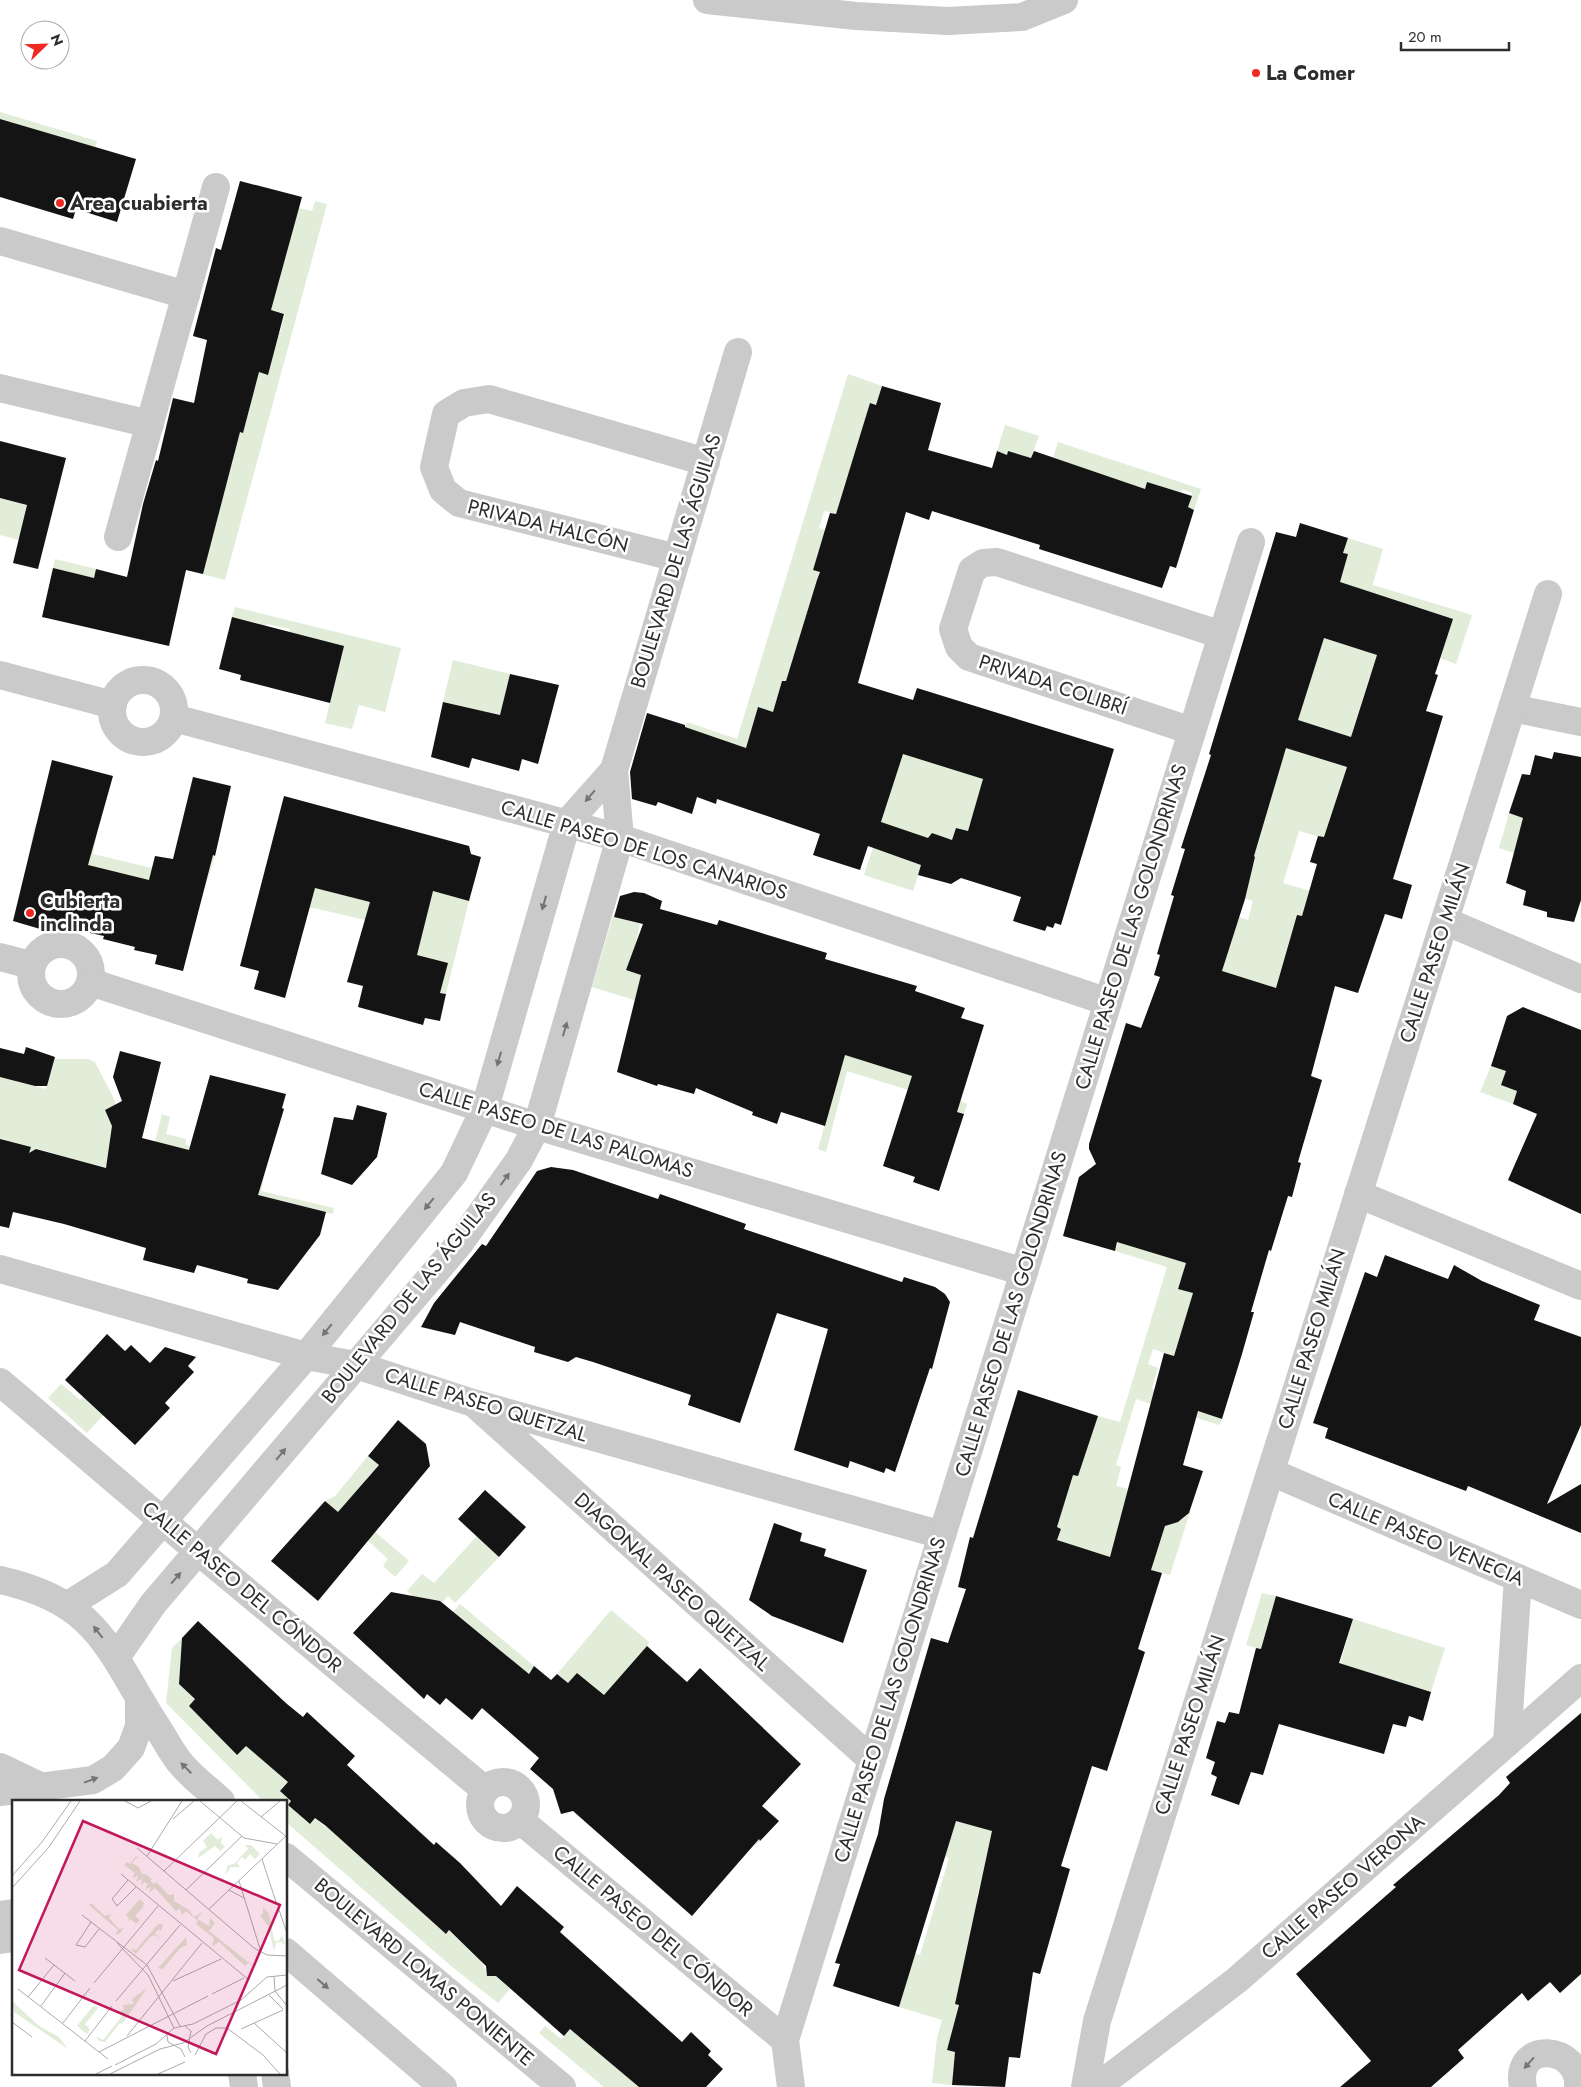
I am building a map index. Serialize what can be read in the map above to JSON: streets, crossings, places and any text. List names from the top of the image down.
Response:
{
  "streets": {
    "street": [
      "PRIVADA HALCÓN",
      "BOULEVARD DE LAS ÁGUILAS",
      "PRIVADA COLIBRÍ",
      "CALLE PASEO DE LOS CANARIOS",
      "CALLE PASEO DE LAS GOLONDRINAS",
      "CALLE PASEO MILÁN",
      "CALLE PASEO DE LAS PALOMAS",
      "CALLE PASEO QUETZAL",
      "CALLE PASEO VENECIA",
      "DIAGONAL PASEO QUETZAL",
      "CALLE PASEO DEL CÓNDOR",
      "CALLE PASEO VERONA",
      "BOULEVARD LOMAS PONIENTE"
    ]
  },
  "crossings": [
    ["PRIVADA HALCÓN", "BOULEVARD DE LAS ÁGUILAS"],
    ["BOULEVARD DE LAS ÁGUILAS", "CALLE PASEO DE LOS CANARIOS"],
    ["BOULEVARD DE LAS ÁGUILAS", "CALLE PASEO DE LAS PALOMAS"],
    ["BOULEVARD DE LAS ÁGUILAS", "CALLE PASEO QUETZAL"],
    ["BOULEVARD DE LAS ÁGUILAS", "CALLE PASEO DEL CÓNDOR"],
    ["PRIVADA COLIBRÍ", "CALLE PASEO DE LAS GOLONDRINAS"],
    ["CALLE PASEO DE LOS CANARIOS", "CALLE PASEO DE LAS GOLONDRINAS"],
    ["CALLE PASEO DE LAS GOLONDRINAS", "CALLE PASEO DE LAS PALOMAS"],
    ["CALLE PASEO DE LAS GOLONDRINAS", "CALLE PASEO QUETZAL"],
    ["CALLE PASEO DE LAS GOLONDRINAS", "DIAGONAL PASEO QUETZAL"],
    ["CALLE PASEO DE LAS GOLONDRINAS", "CALLE PASEO DEL CÓNDOR"],
    ["CALLE PASEO MILÁN", "CALLE PASEO VENECIA"],
    ["CALLE PASEO QUETZAL", "DIAGONAL PASEO QUETZAL"]
  ],
  "places": ["La Comer", "Area cuabierta", "Cubierta inclinda"],
  "scale_bar": "20 m",
  "north": "top right"
}
